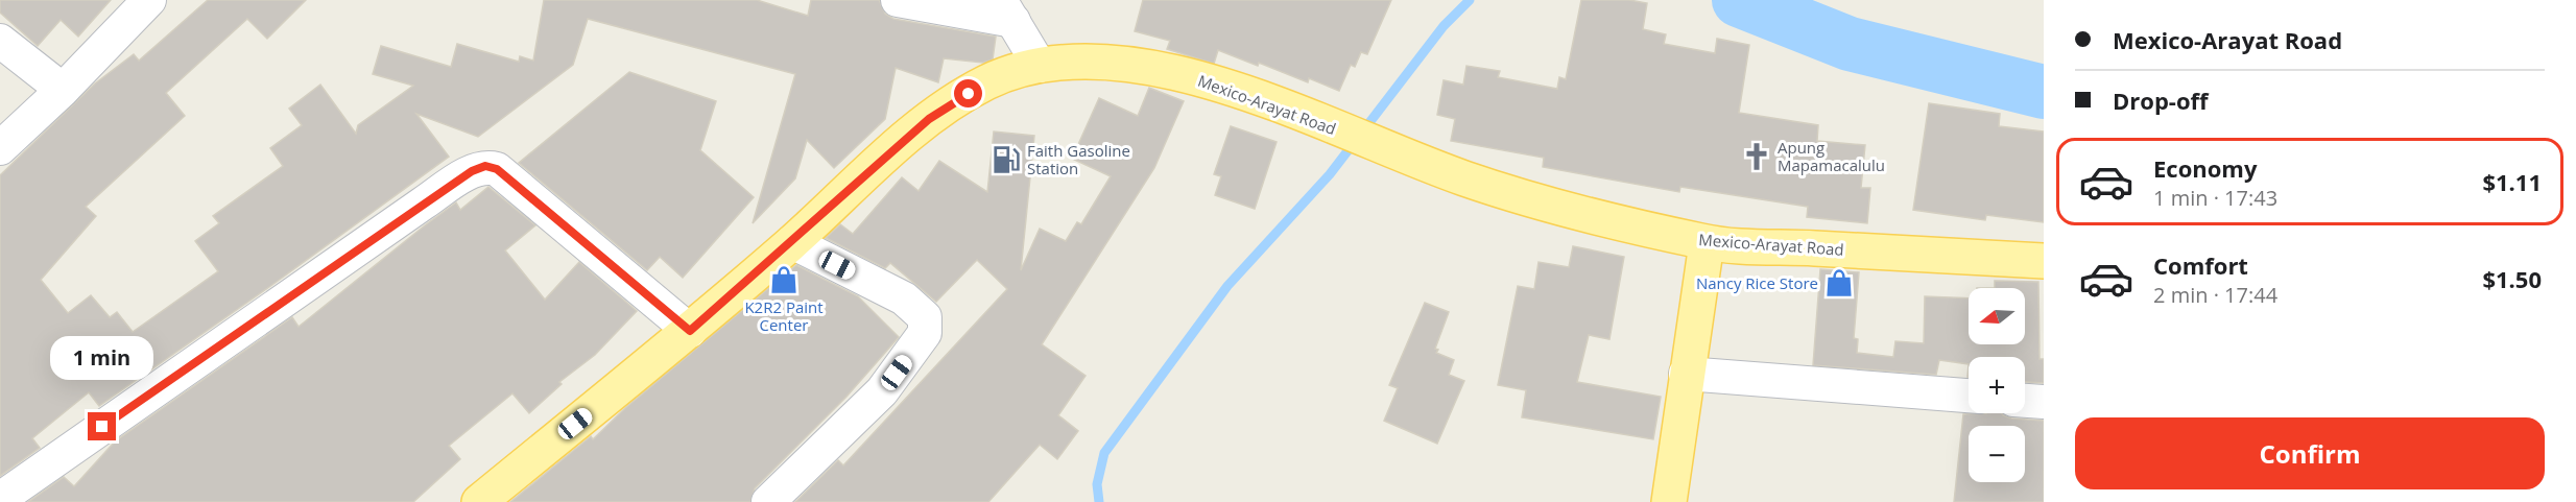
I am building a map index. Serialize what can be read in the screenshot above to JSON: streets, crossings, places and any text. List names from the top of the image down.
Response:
{
  "streets": {
    "main road": ["Mexico-Arayat Road"]
  },
  "places": {
    "church": ["Apung Mapamacalulu"],
    "fuel station": ["Faith Gasoline Station"],
    "shop": ["K2R2 Paint Center", "Nancy Rice Store"]
  },
  "north": "left",
  "page": {
    "banner": ["Mexico-Arayat Road", "Drop-off"],
    "list": [
      {
        "name": "Economy",
        "note": "1 min · 17:43",
        "value": "$1.11"
      },
      {
        "name": "Comfort",
        "note": "2 min · 17:44",
        "value": "$1.50"
      }
    ],
    "map_buttons": ["+", "−"],
    "bubble": "1 min",
    "buttons": "Confirm"
  }
}
